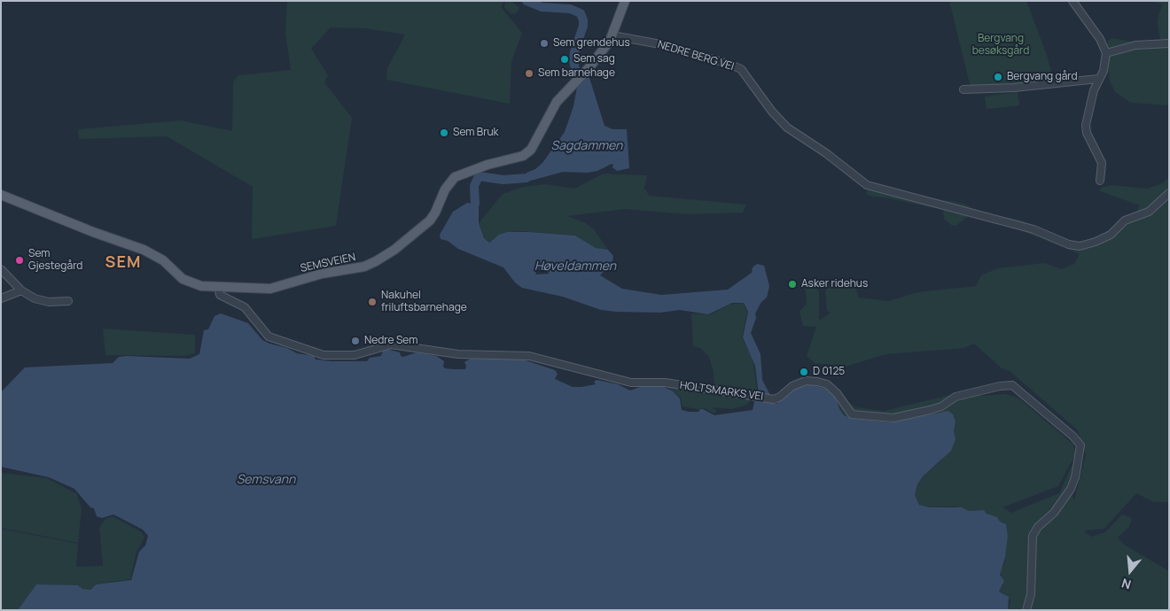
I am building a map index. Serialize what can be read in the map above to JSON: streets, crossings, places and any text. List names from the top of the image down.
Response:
{
  "streets": {
    "main road": ["SEMSVEIEN"],
    "street": ["NEDRE BERG VEI", "HOLTSMARKS VEI"]
  },
  "crossings": [
    ["NEDRE BERG VEI", "SEMSVEIEN"],
    ["SEMSVEIEN", "HOLTSMARKS VEI"]
  ],
  "districts": ["SEM"],
  "water": ["Sagdammen", "Høveldammen", "Semsvann"],
  "parks": ["Bergvang besøksgård"],
  "places": [
    "Sem grendehus",
    "Sem sag",
    "Sem barnehage",
    "Bergvang gård",
    "Sem Bruk",
    "Sem Gjestegård",
    "Asker ridehus",
    "Nakuhel friluftsbarnehage",
    "Nedre Sem",
    "D 0125"
  ],
  "north": "bottom"
}
